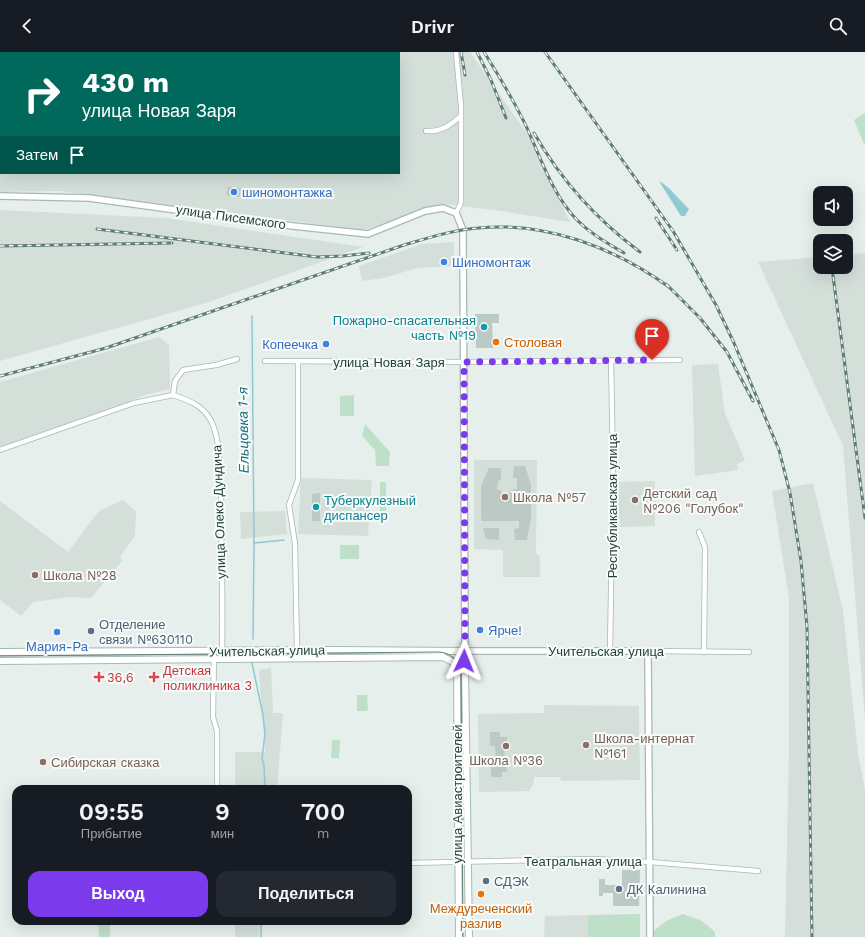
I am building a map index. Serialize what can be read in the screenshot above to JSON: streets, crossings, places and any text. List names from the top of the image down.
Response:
{
  "streets": {
    "main road": ["Учительская улица", "улица Авиастроителей"],
    "street": [
      "улица Писемского",
      "улица Новая Заря",
      "Республиканская улица",
      "улица Олеко Дундича",
      "Театральная улица"
    ]
  },
  "crossings": [
    ["улица Писемского", "улица Авиастроителей"],
    ["улица Новая Заря", "Республиканская улица"],
    ["улица Новая Заря", "улица Авиастроителей"],
    ["Республиканская улица", "Учительская улица"],
    ["улица Олеко Дундича", "Учительская улица"],
    ["Учительская улица", "улица Авиастроителей"],
    ["улица Авиастроителей", "Театральная улица"]
  ],
  "water": ["Ельцовка 1-я"],
  "places": {
    "other": [
      "шиномонтажка",
      "Шиномонтаж",
      "Пожарно-спасательная часть №19",
      "Столовая",
      "Копеечка",
      "Школа №57",
      "Детский сад №206 \"Голубок\"",
      "Туберкулезный диспансер",
      "Школа №28",
      "Ярче!",
      "Отделение связи №630110",
      "Мария-Ра",
      "Школа-интернат №161",
      "Школа №36",
      "Сибирская сказка",
      "СДЭК",
      "ДК Калинина",
      "Междуреченский разлив"
    ],
    "health": ["36,6", "Детская поликлиника 3"]
  },
  "page": {
    "header": "Drivr",
    "turn": ["430 m", "улица Новая Заря"],
    "then": "Затем",
    "eta": [
      "09:55",
      "Прибытие",
      "9",
      "мин",
      "700",
      "m"
    ],
    "buttons": ["Выход", "Поделиться"]
  }
}
